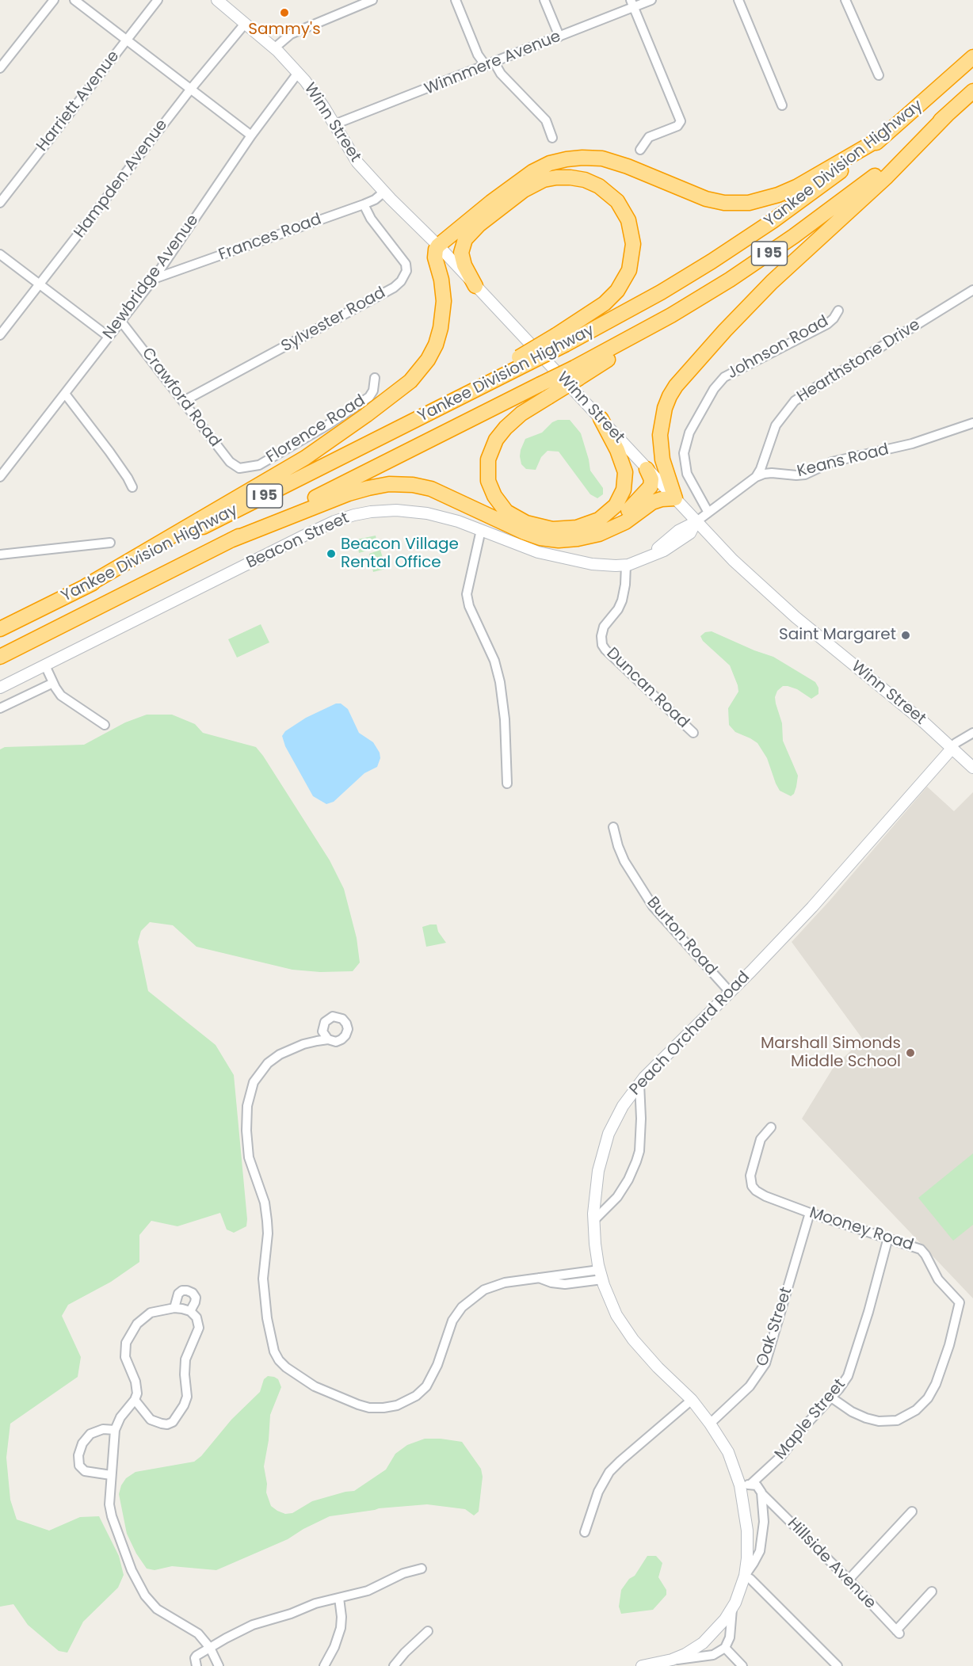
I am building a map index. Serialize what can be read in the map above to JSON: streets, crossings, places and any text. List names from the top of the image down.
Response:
{
  "streets": {
    "highway": ["Yankee Division Highway", "I 95"],
    "street": [
      "Winnmere Avenue",
      "Harriett Avenue",
      "Winn Street",
      "Hampden Avenue",
      "Frances Road",
      "Newbridge Avenue",
      "Sylvester Road",
      "Johnson Road",
      "Hearthstone Drive",
      "Crawford Road",
      "Florence Road",
      "Keans Road",
      "Beacon Street",
      "Duncan Road",
      "Burton Road",
      "Peach Orchard Road",
      "Mooney Road",
      "Oak Street",
      "Maple Street",
      "Hillside Avenue"
    ]
  },
  "crossings": [
    ["Winnmere Avenue", "Winn Street"],
    ["Winn Street", "Hampden Avenue"],
    ["Winn Street", "Frances Road"],
    ["Winn Street", "Newbridge Avenue"],
    ["Winn Street", "Keans Road"],
    ["Winn Street", "Beacon Street"],
    ["Winn Street", "Peach Orchard Road"],
    ["Frances Road", "Newbridge Avenue"],
    ["Frances Road", "Sylvester Road"],
    ["Newbridge Avenue", "Crawford Road"],
    ["Sylvester Road", "Crawford Road"],
    ["Johnson Road", "Keans Road"],
    ["Hearthstone Drive", "Keans Road"],
    ["Crawford Road", "Florence Road"],
    ["Keans Road", "Beacon Street"],
    ["Beacon Street", "Duncan Road"],
    ["Burton Road", "Peach Orchard Road"],
    ["Peach Orchard Road", "Oak Street"],
    ["Peach Orchard Road", "Maple Street"],
    ["Peach Orchard Road", "Hillside Avenue"],
    ["Mooney Road", "Oak Street"],
    ["Mooney Road", "Maple Street"]
  ],
  "places": [
    "Sammy's",
    "Beacon Village Rental Office",
    "Saint Margaret",
    "Marshall Simonds Middle School"
  ]
}
